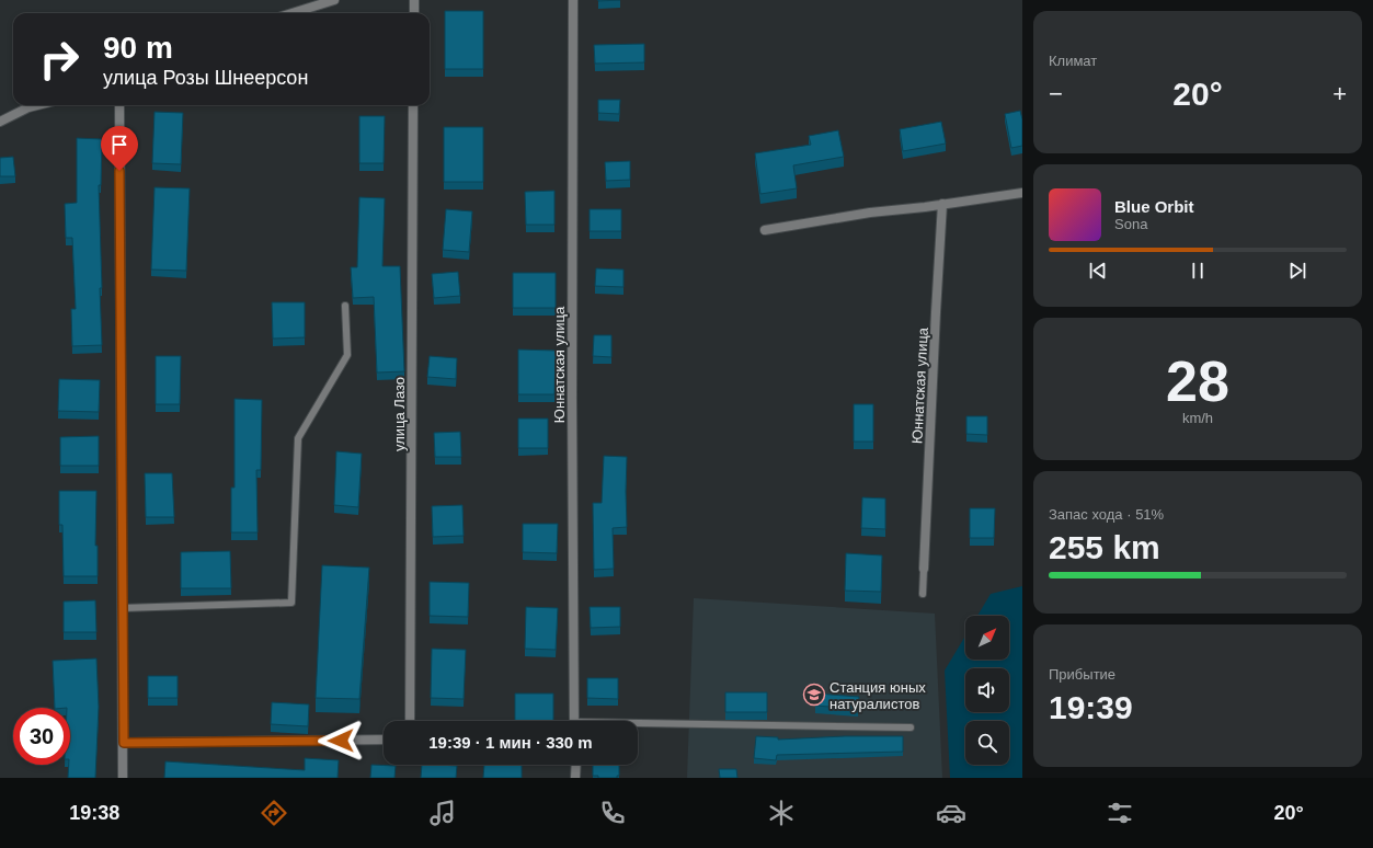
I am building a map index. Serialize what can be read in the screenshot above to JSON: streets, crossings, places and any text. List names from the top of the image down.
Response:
{
  "streets": {
    "street": ["Юннатская улица", "улица Лазо"]
  },
  "places": {
    "school or university": ["Станция юных натуралистов"]
  },
  "north": "top right",
  "page": {
    "tile": [
      "Климат",
      ["28", "km/h"],
      ["Запас хода · 51%", "255 km"],
      ["Прибытие", "19:39"]
    ],
    "turn": ["90 m", "улица Розы Шнеерсон"],
    "heat": ["−", "20°", "+"],
    "song": ["Blue Orbit", "Sona"],
    "limit": "30",
    "trip": "19:39 · 1 мин · 330 m",
    "tabs": ["19:38", "20°"]
  }
}
